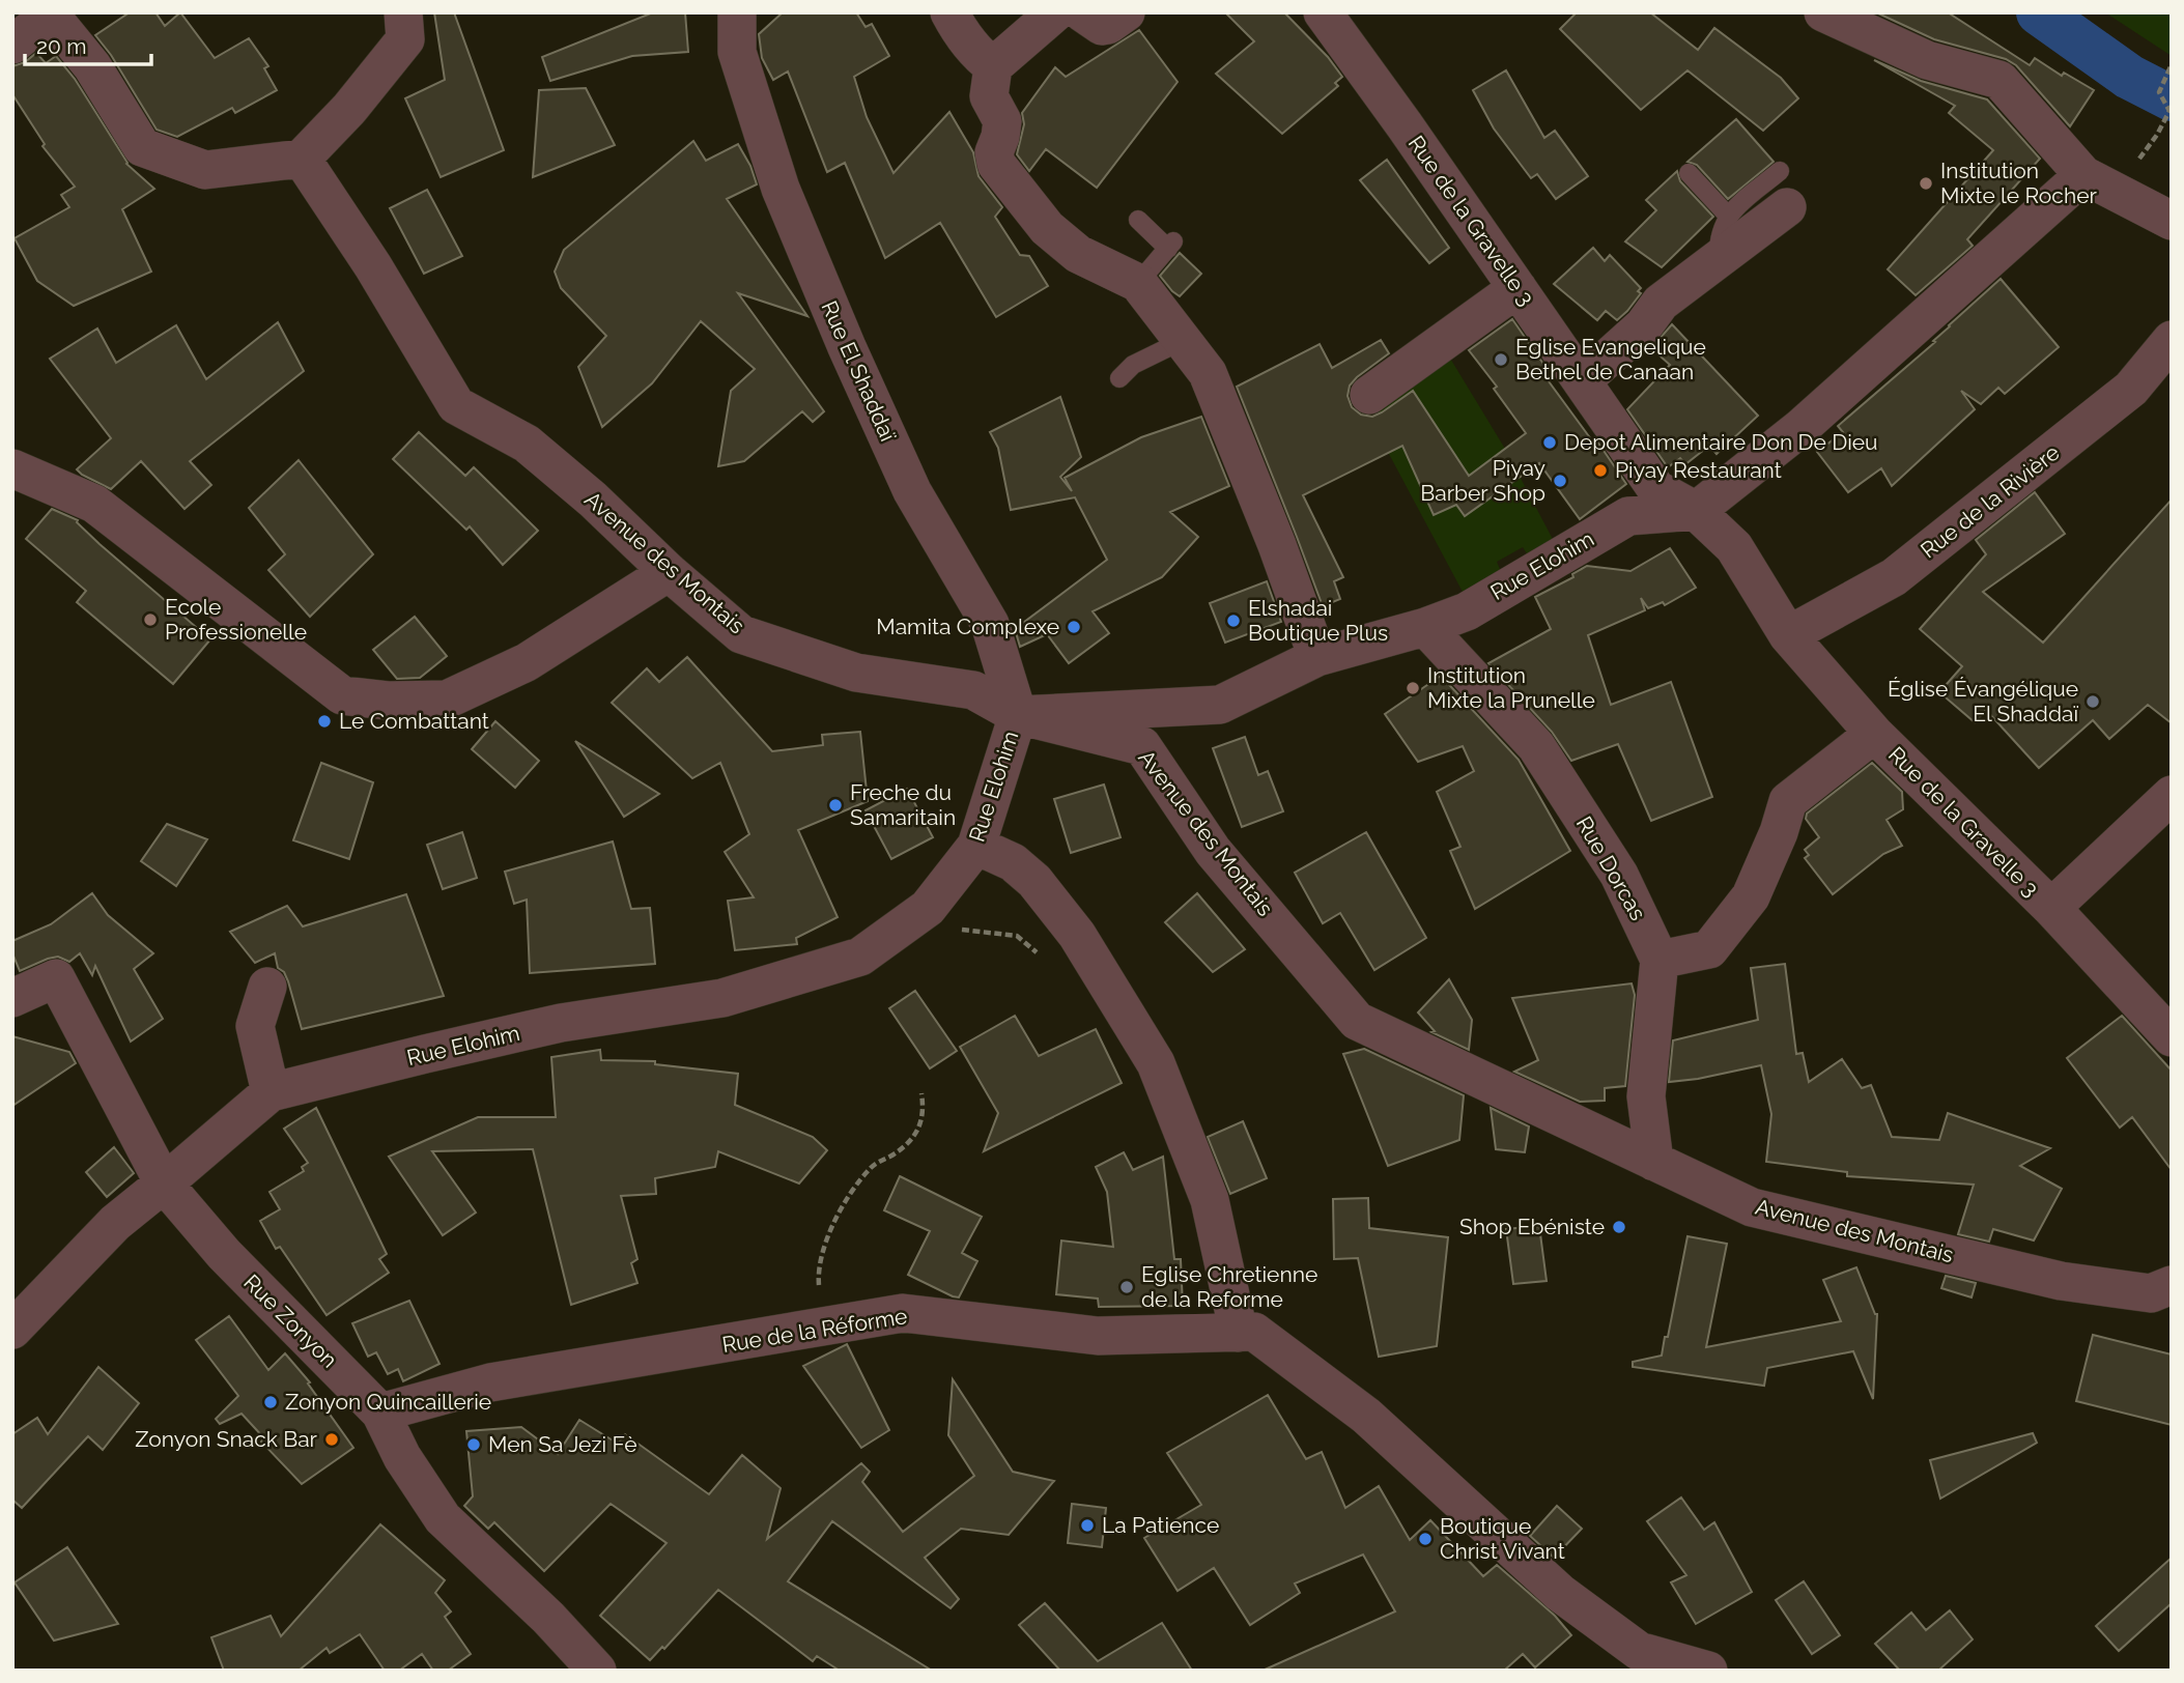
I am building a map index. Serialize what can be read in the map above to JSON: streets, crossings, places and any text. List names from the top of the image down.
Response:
{
  "streets": {
    "street": [
      "Rue de la Gravelle 3",
      "Rue El Shaddaï",
      "Rue de la Rivière",
      "Avenue des Montais",
      "Rue Elohim",
      "Rue Dorcas",
      "Rue Zonyon",
      "Rue de la Réforme"
    ]
  },
  "crossings": [
    ["Rue de la Gravelle 3", "Rue de la Rivière"],
    ["Rue de la Gravelle 3", "Rue Elohim"],
    ["Rue El Shaddaï", "Avenue des Montais"],
    ["Rue El Shaddaï", "Rue Elohim"],
    ["Avenue des Montais", "Rue Elohim"],
    ["Rue Elohim", "Rue Dorcas"],
    ["Rue Elohim", "Rue Zonyon"],
    ["Rue Zonyon", "Rue de la Réforme"]
  ],
  "places": [
    "Institution Mixte le Rocher",
    "Eglise Evangelique Bethel de Canaan",
    "Depot Alimentaire Don De Dieu",
    "Piyay Restaurant",
    "Piyay Barber Shop",
    "Ecole Professionelle",
    "Elshadai Boutique Plus",
    "Mamita Complexe",
    "Institution Mixte la Prunelle",
    "Église Évangélique El Shaddaï",
    "Le Combattant",
    "Freche du Samaritain",
    "Shop Ebéniste",
    "Eglise Chretienne de la Reforme",
    "Zonyon Quincaillerie",
    "Zonyon Snack Bar",
    "Men Sa Jezi Fè",
    "La Patience",
    "Boutique Christ Vivant"
  ],
  "scale_bar": "20 m"
}
